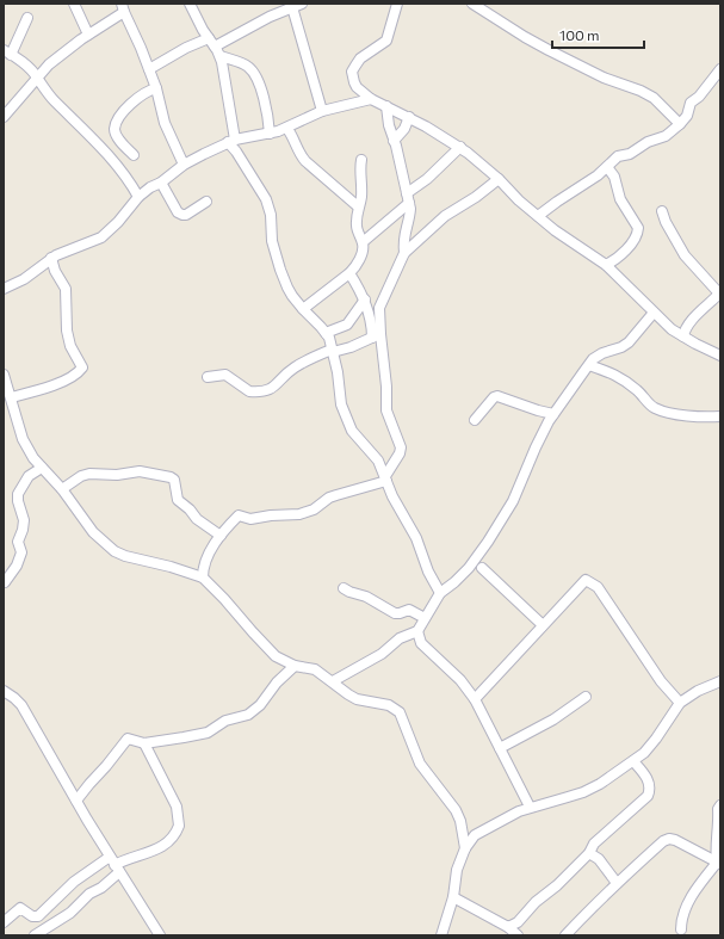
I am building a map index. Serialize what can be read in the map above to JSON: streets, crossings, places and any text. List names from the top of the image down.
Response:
{
  "scale_bar": "100 m"
}
